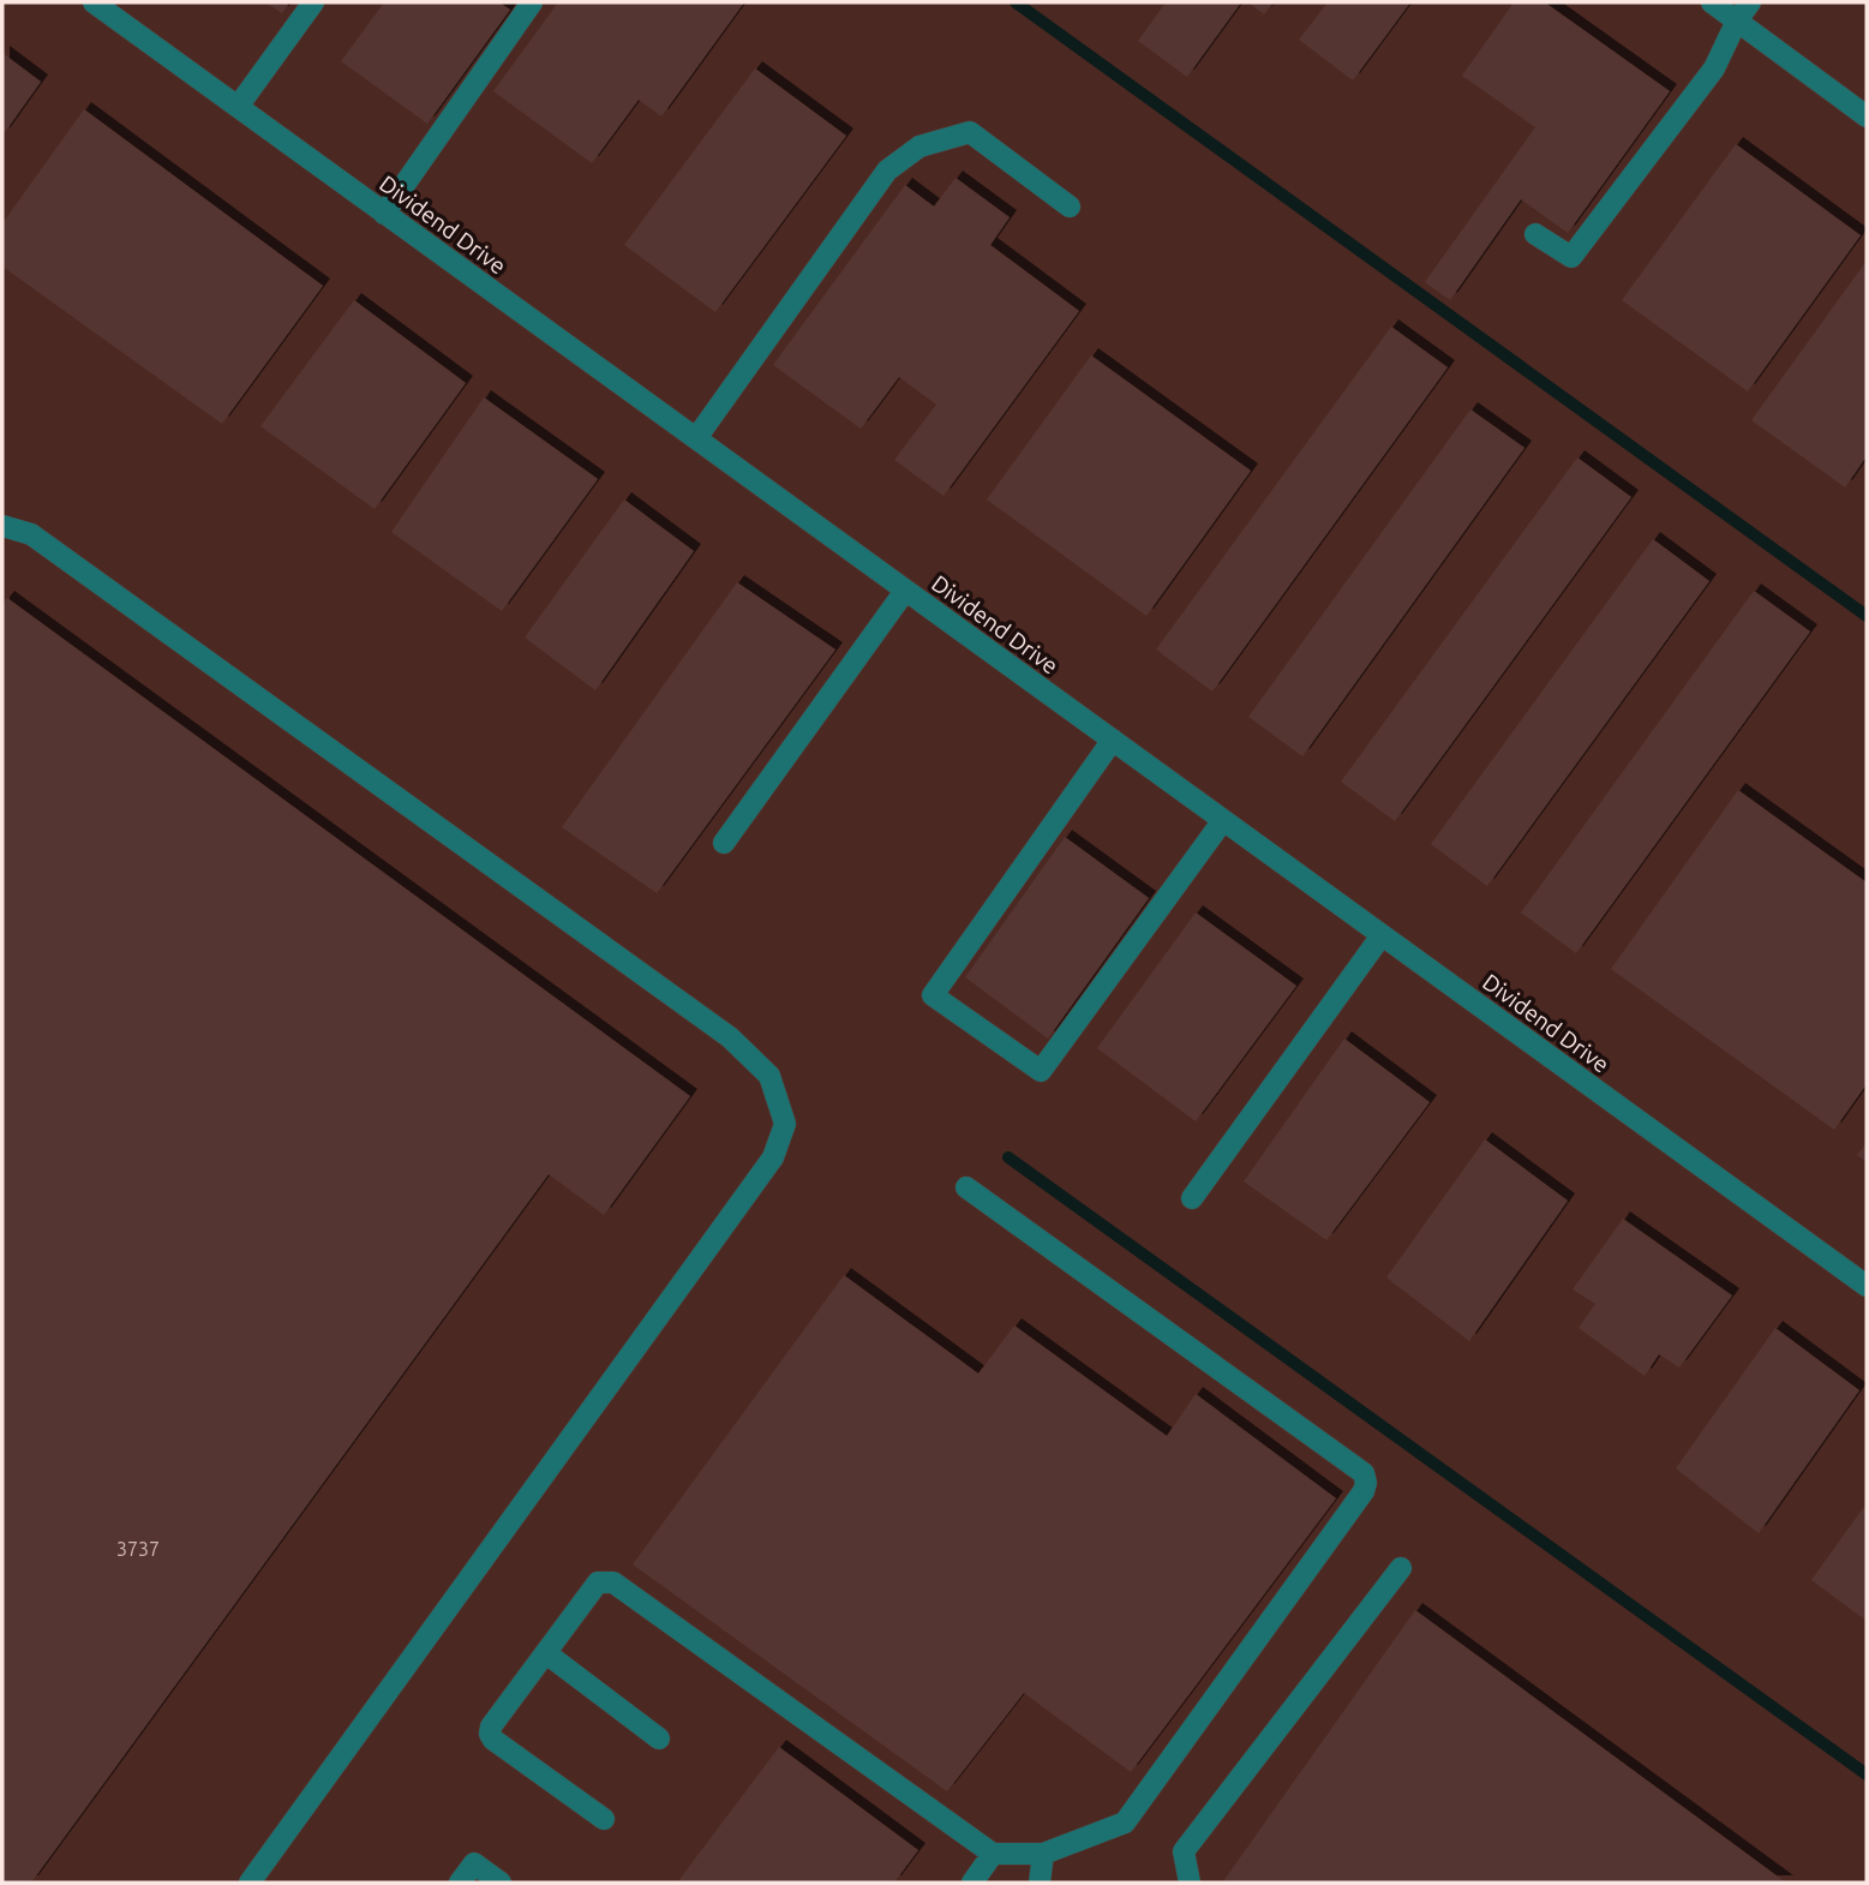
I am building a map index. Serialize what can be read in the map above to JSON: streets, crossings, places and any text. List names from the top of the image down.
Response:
{
  "streets": {
    "street": ["Dividend Drive"]
  },
  "house_numbers": ["3737"]
}
